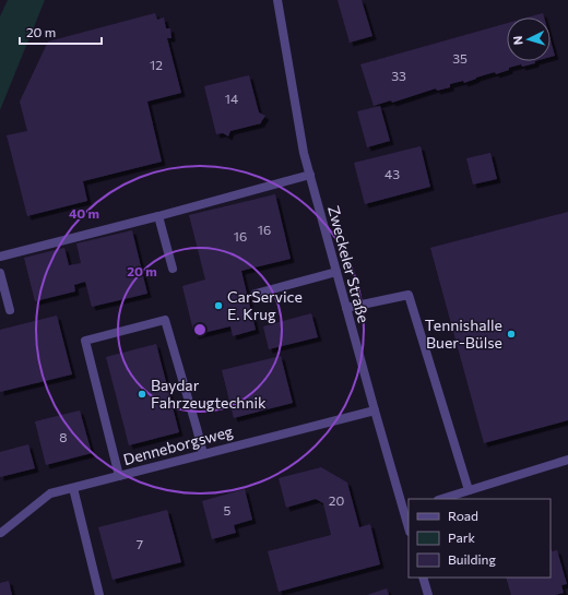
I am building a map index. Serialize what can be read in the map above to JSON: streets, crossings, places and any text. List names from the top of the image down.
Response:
{
  "streets": {
    "street": ["Zweckeler Straße", "Denneborgsweg"]
  },
  "crossings": [
    ["Zweckeler Straße", "Denneborgsweg"]
  ],
  "places": ["CarService E. Krug", "Tennishalle Buer-Bülse", "Baydar Fahrzeugtechnik"],
  "house_numbers": [
    "35",
    "12",
    "33",
    "14",
    "43",
    "16",
    "16",
    "8",
    "20",
    "5",
    "7"
  ],
  "legend": ["Road", "Park", "Building"],
  "scale_bar": "20 m",
  "north": "left",
  "rings": ["40 m", "20 m"]
}
